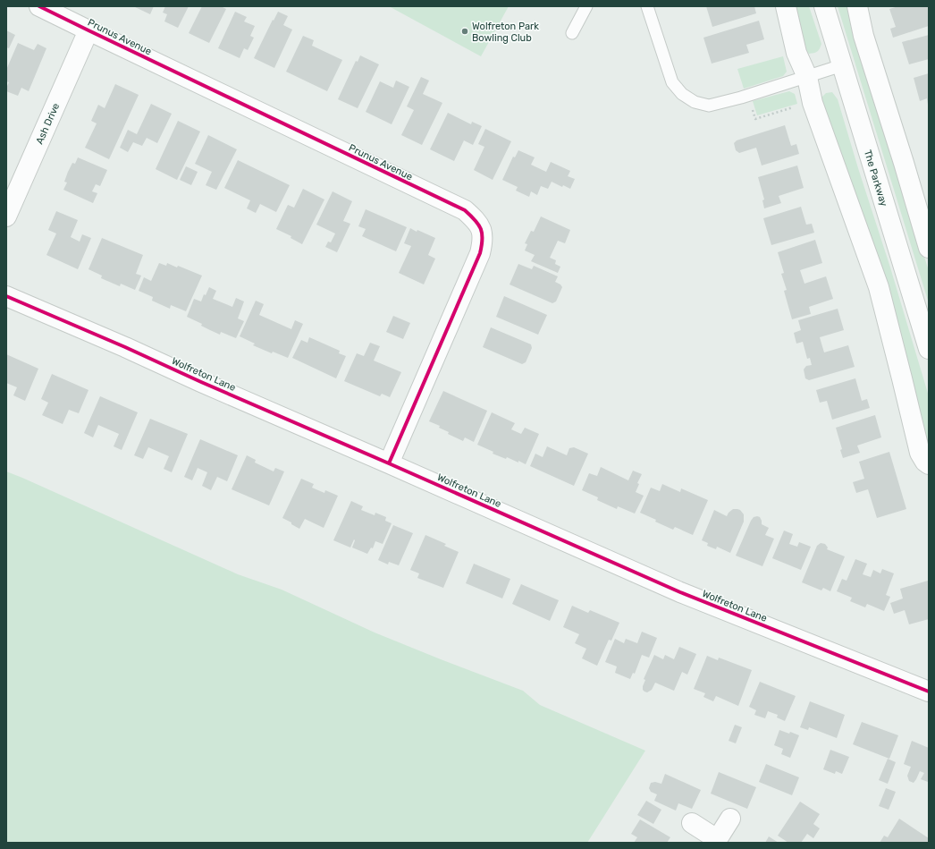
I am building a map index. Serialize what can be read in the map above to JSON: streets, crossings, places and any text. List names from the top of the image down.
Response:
{
  "streets": {
    "street": [
      "Prunus Avenue",
      "Ash Drive",
      "The Parkway",
      "Wolfreton Lane"
    ]
  },
  "crossings": [
    ["Prunus Avenue", "Ash Drive"],
    ["Prunus Avenue", "Wolfreton Lane"]
  ],
  "places": ["Wolfreton Park Bowling Club"]
}
